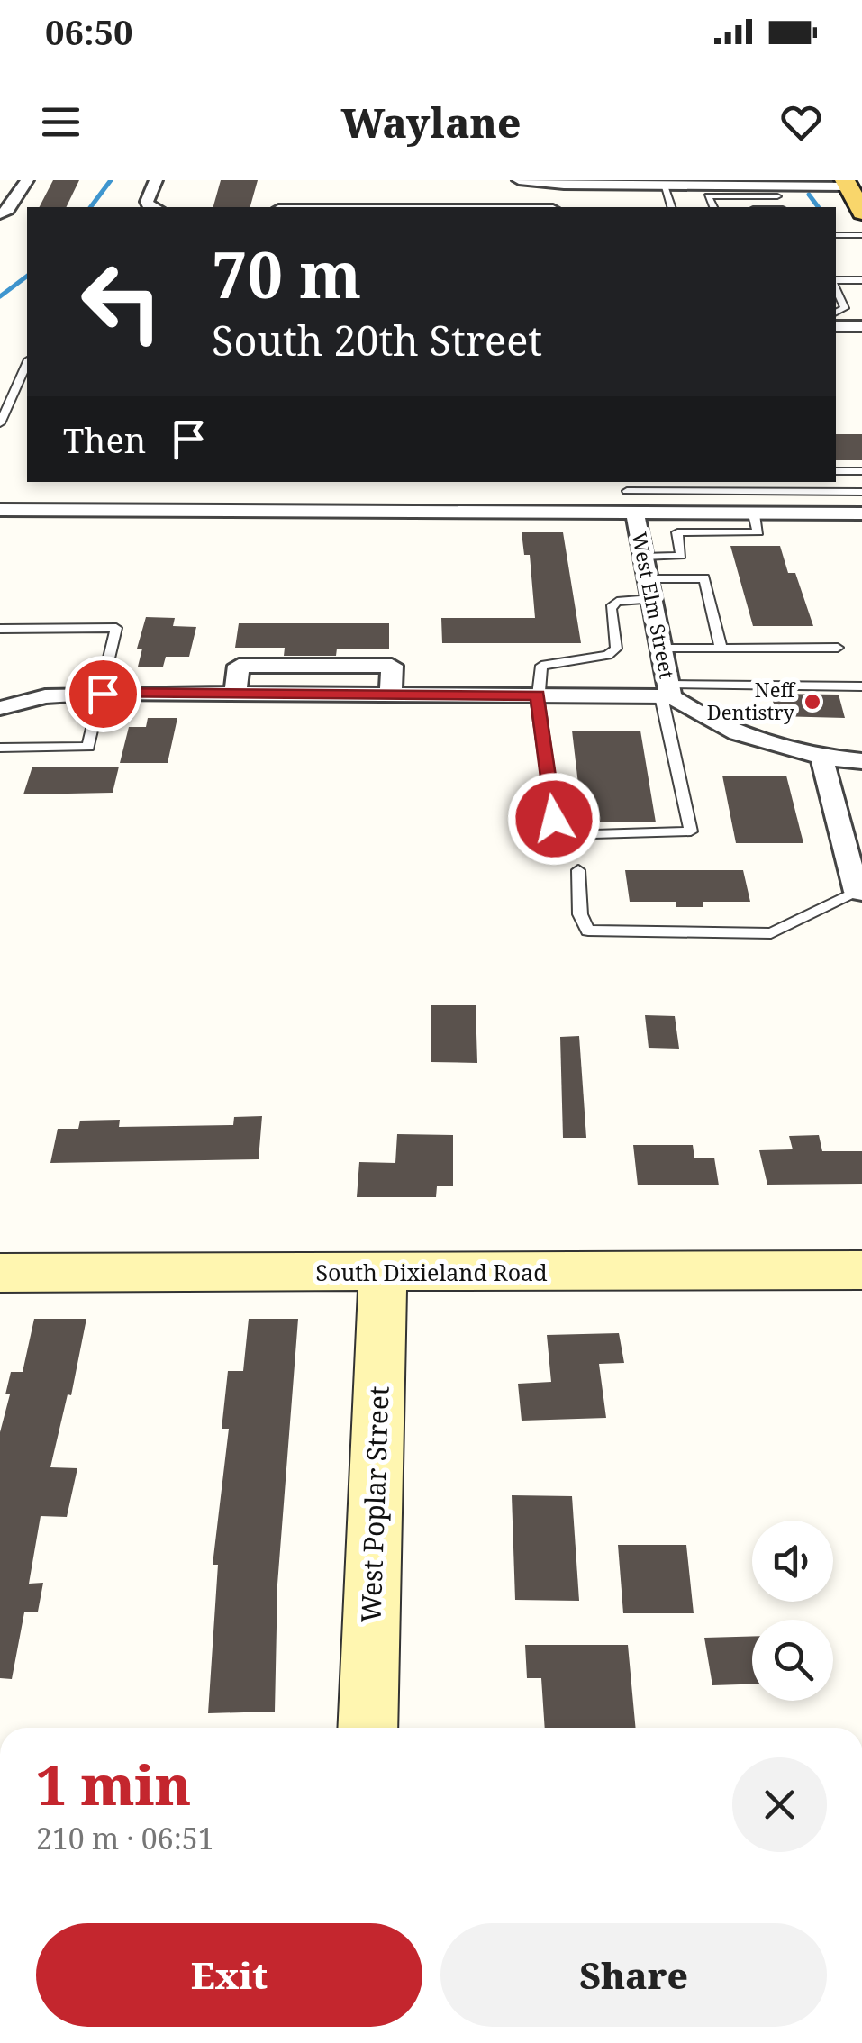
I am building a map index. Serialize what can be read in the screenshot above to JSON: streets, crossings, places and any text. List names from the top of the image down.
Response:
{
  "streets": {
    "main road": ["South Dixieland Road", "West Poplar Street"],
    "street": ["West Elm Street"]
  },
  "crossings": [
    ["South Dixieland Road", "West Poplar Street"]
  ],
  "places": ["Neff Dentistry"],
  "page": {
    "status": "06:50",
    "header": "Waylane",
    "turn": ["70 m", "South 20th Street"],
    "then": "Then",
    "heading": ["1 min", "210 m · 06:51"],
    "buttons": ["Exit", "Share"]
  }
}
